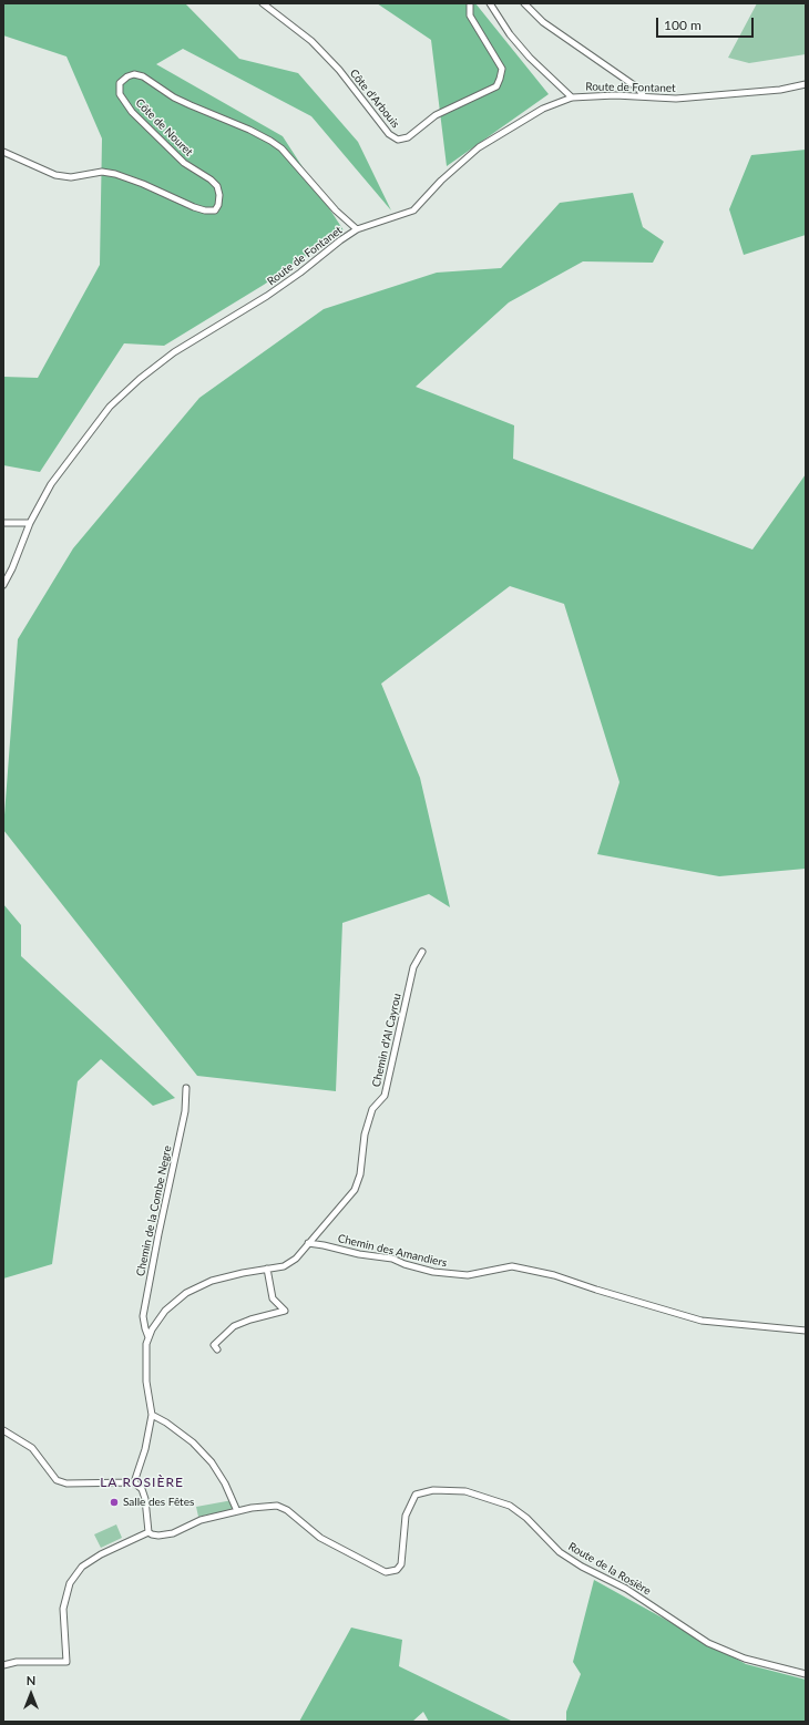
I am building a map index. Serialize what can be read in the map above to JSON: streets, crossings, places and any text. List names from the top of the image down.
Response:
{
  "streets": {
    "street": [
      "Route de Fontanet",
      "Côte d'Arbouis",
      "Côte de Nouret",
      "Chemin d'Al Cayrou",
      "Chemin de la Combe Negre",
      "Chemin des Amandiers",
      "Route de la Rosière"
    ]
  },
  "crossings": [
    ["Route de Fontanet", "Côte de Nouret"],
    ["Chemin d'Al Cayrou", "Chemin des Amandiers"]
  ],
  "districts": ["LA ROSIÈRE"],
  "places": ["Salle des Fêtes"],
  "scale_bar": "100 m",
  "north": "top"
}
